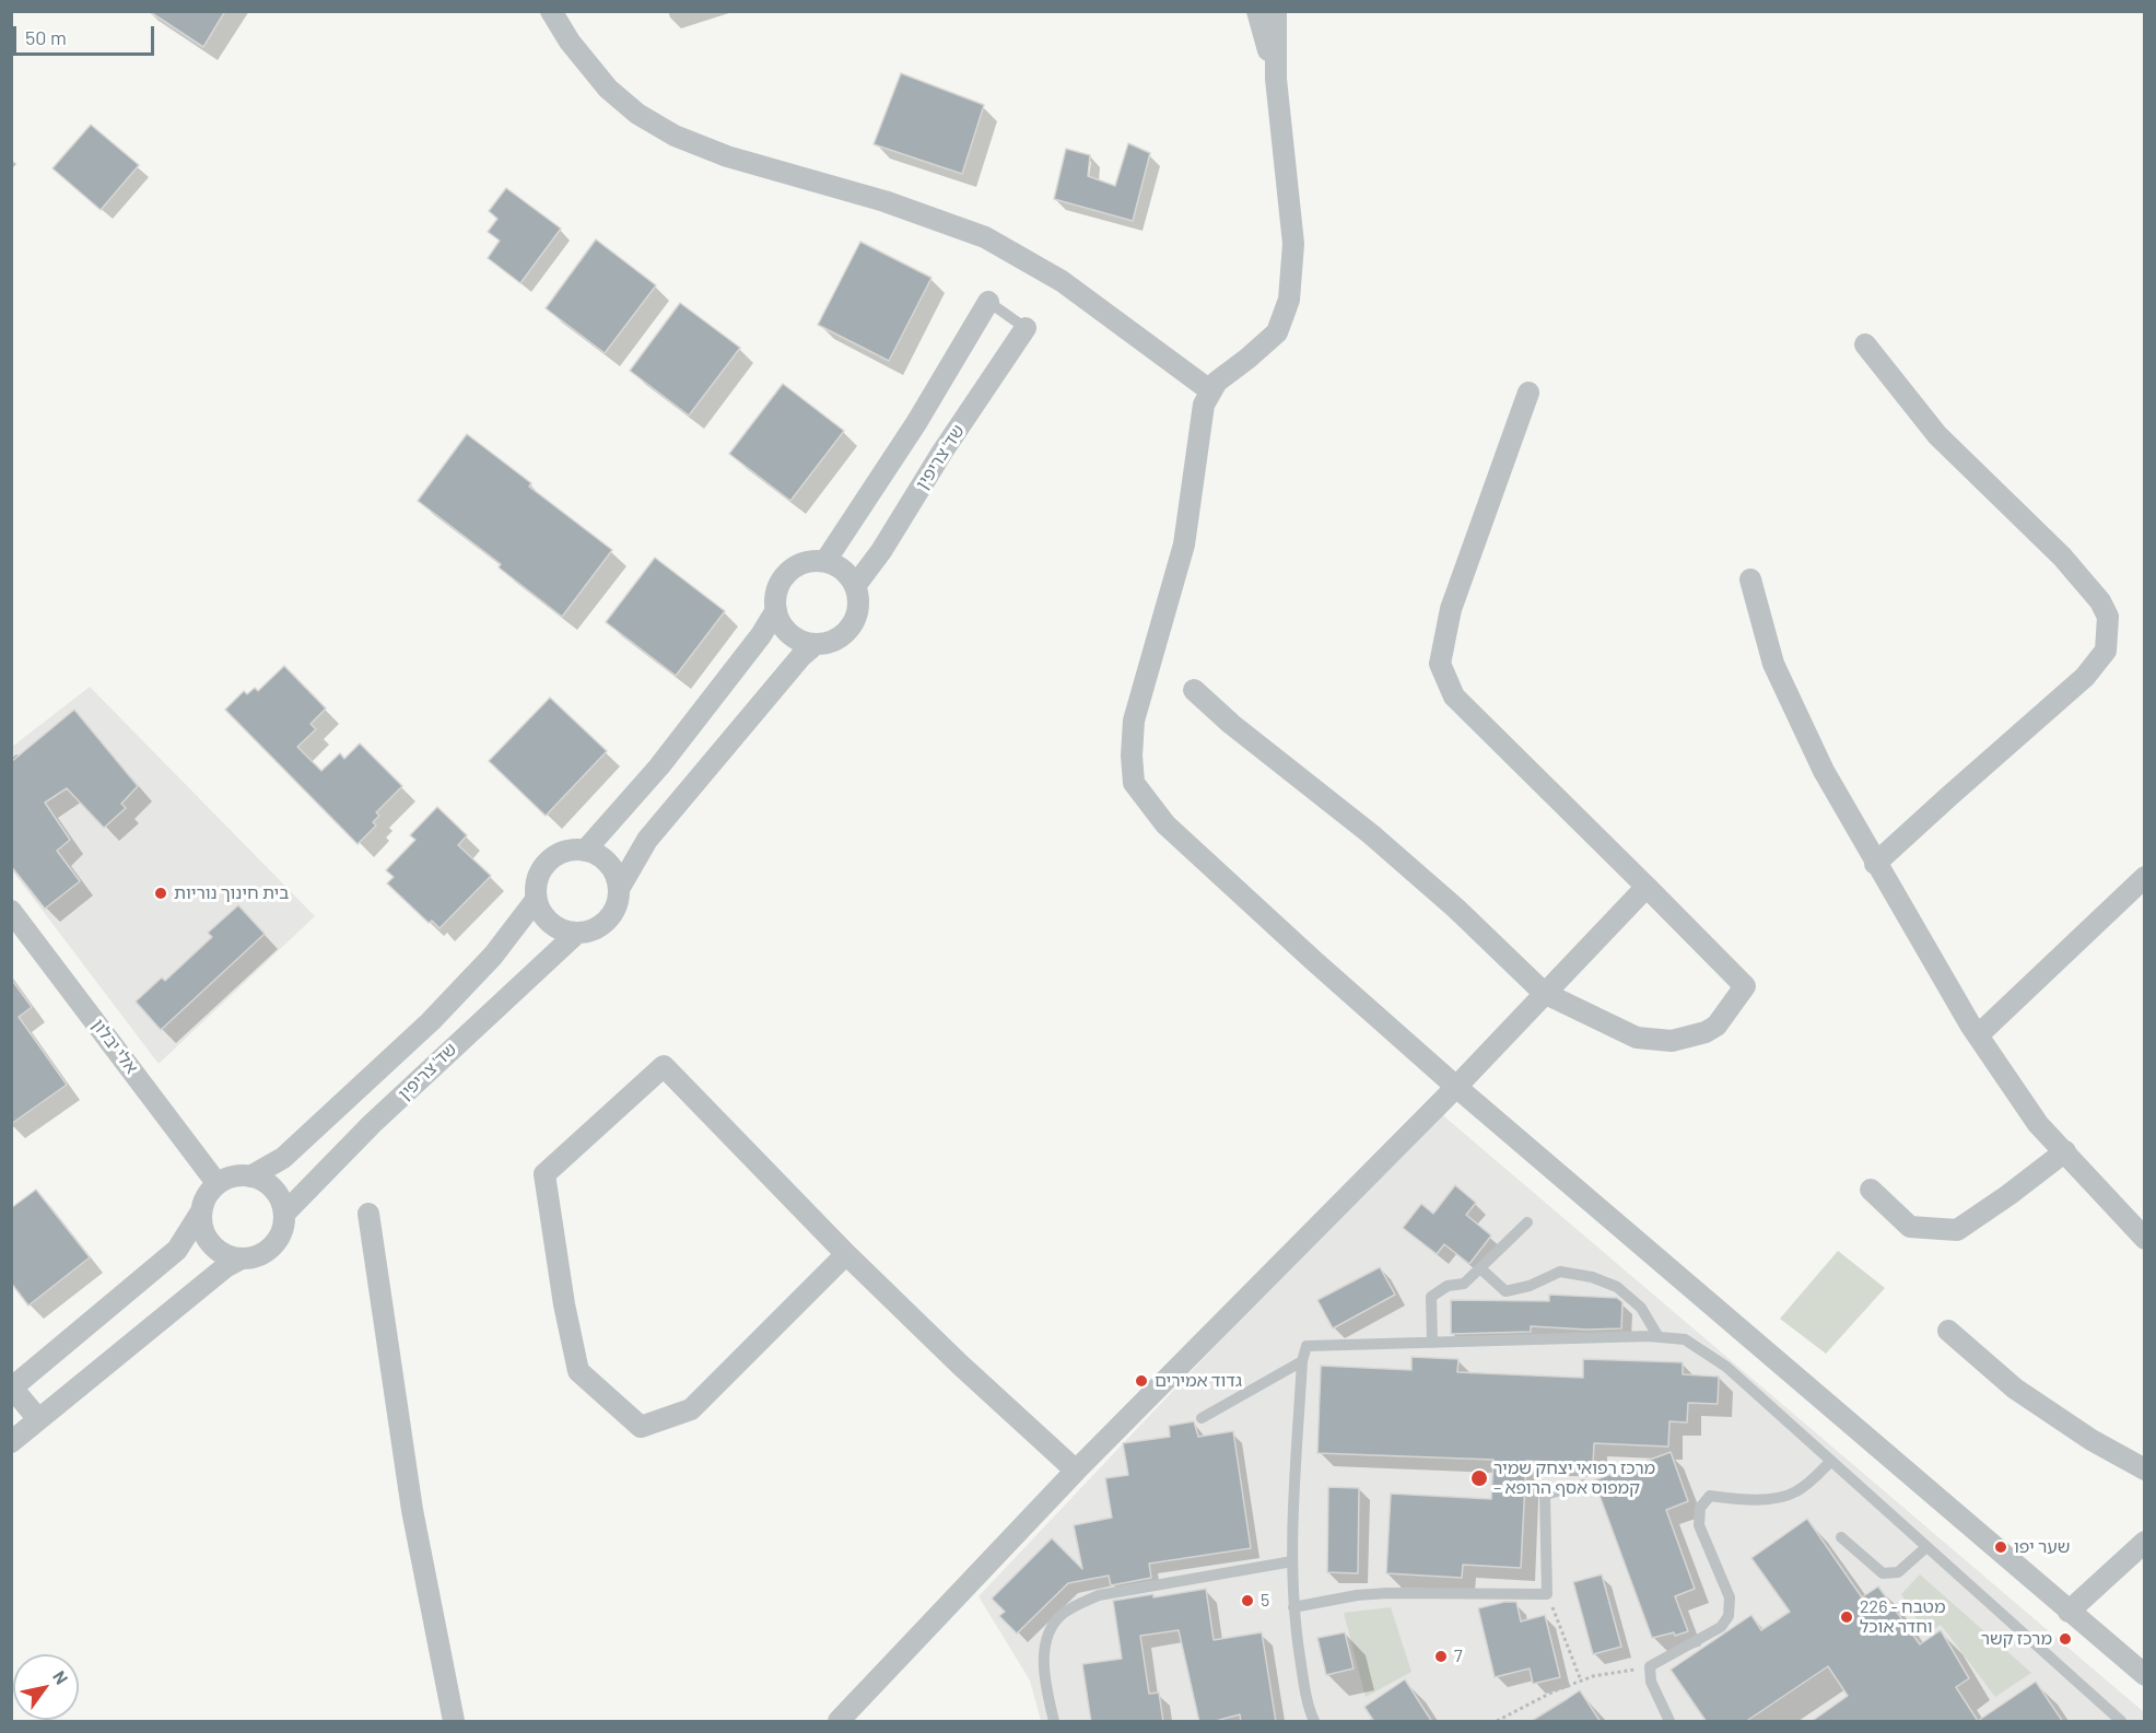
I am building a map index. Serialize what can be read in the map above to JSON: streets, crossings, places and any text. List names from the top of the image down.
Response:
{
  "streets": {
    "street": ["שד' צריפין", "אלי יבלון"]
  },
  "crossings": [
    ["שד' צריפין", "אלי יבלון"]
  ],
  "places": [
    "בית חינוך נוריות",
    "גדוד אמירים",
    "מרכז רפואי יצחק שמיר – קמפוס אסף הרופא",
    "שער יפו",
    "5",
    "226 - מטבח וחדר אוכל",
    "מרכז קשר",
    "7"
  ],
  "scale_bar": "50 m",
  "north": "top right"
}
